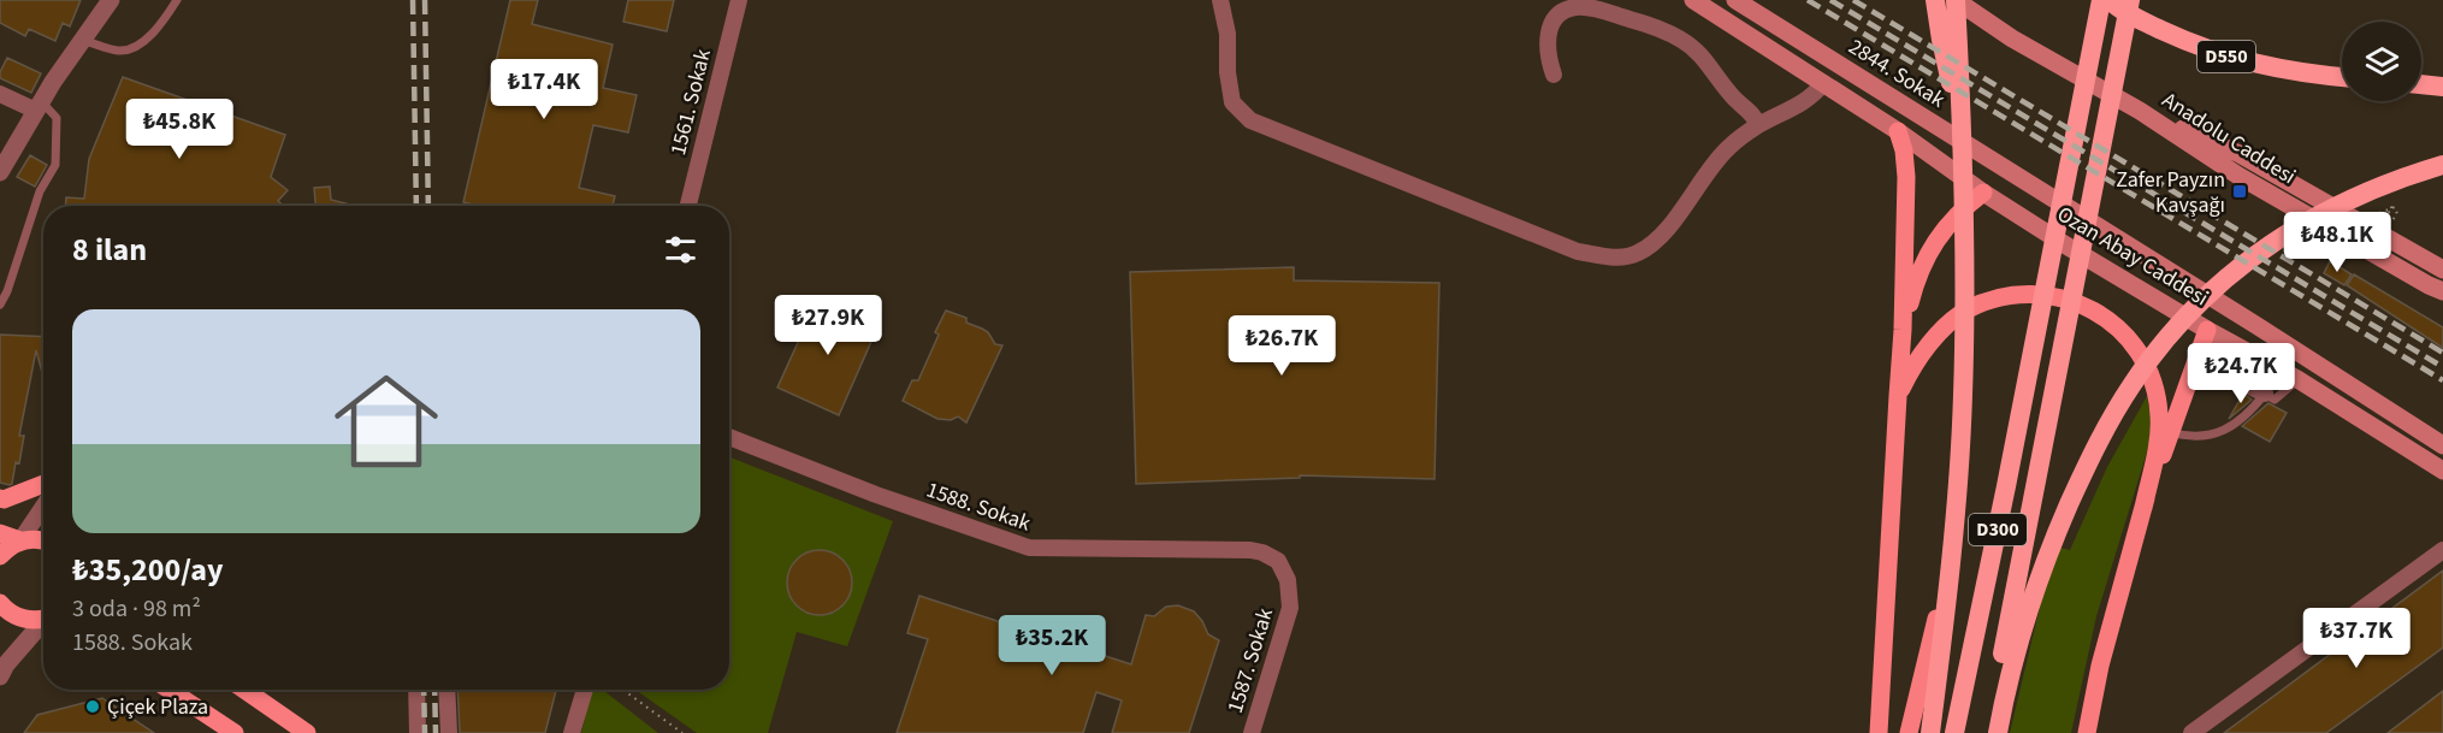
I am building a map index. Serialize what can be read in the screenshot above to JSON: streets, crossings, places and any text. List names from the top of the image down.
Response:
{
  "streets": {
    "highway": ["D550", "D300"],
    "main road": ["2844. Sokak", "Anadolu Caddesi", "Ozan Abay Caddesi"],
    "street": ["1561. Sokak", "1588. Sokak", "1587. Sokak"]
  },
  "crossings": [
    ["2844. Sokak", "Ozan Abay Caddesi"],
    ["1588. Sokak", "1587. Sokak"]
  ],
  "places": {
    "transit": ["Zafer Payzın Kavşağı"],
    "other": ["Çiçek Plaza"]
  },
  "page": {
    "price": [
      "₺17.4K",
      "₺45.8K",
      "₺48.1K",
      "₺27.9K",
      "₺26.7K",
      "₺24.7K",
      "₺37.7K",
      "₺35.2K"
    ],
    "heading": "8 ilan",
    "list": [
      {
        "name": "₺35,200/ay",
        "note": "3 oda · 98 m² · 1588. Sokak"
      }
    ]
  }
}
